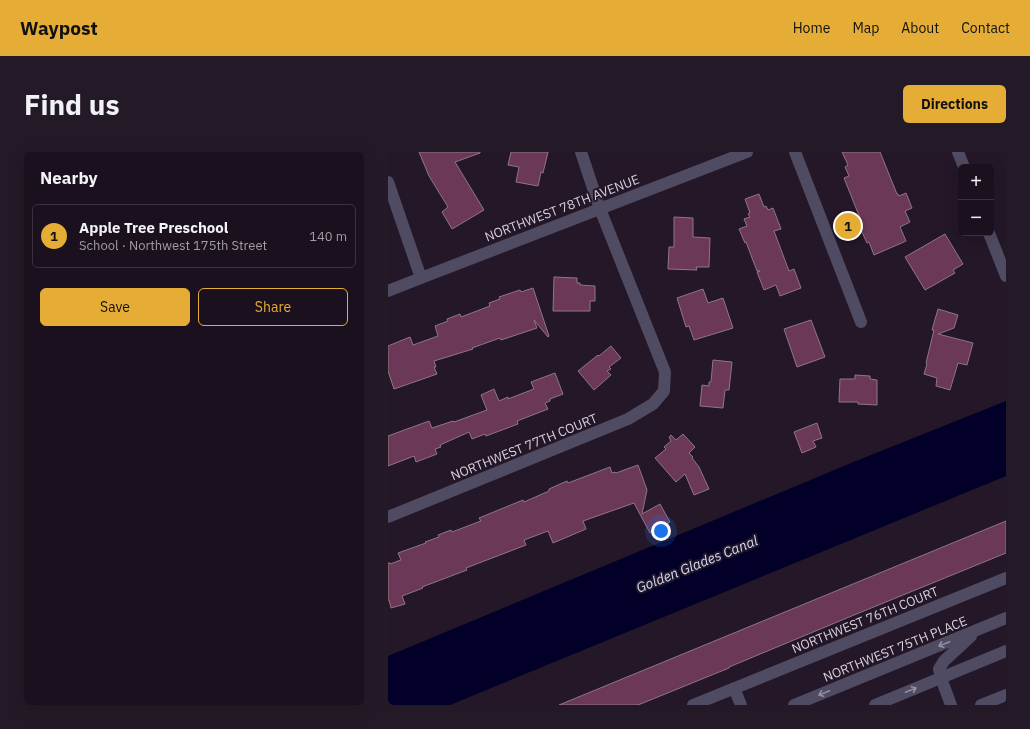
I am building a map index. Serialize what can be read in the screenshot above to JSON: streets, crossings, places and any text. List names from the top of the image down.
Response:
{
  "streets": {
    "street": [
      "NORTHWEST 78TH AVENUE",
      "NORTHWEST 77TH COURT",
      "NORTHWEST 76TH COURT",
      "NORTHWEST 75TH PLACE"
    ]
  },
  "crossings": [
    ["NORTHWEST 78TH AVENUE", "NORTHWEST 77TH COURT"]
  ],
  "water": ["Golden Glades Canal"],
  "page": {
    "header": "Waypost",
    "nav": [
      "Home",
      "Map",
      "About",
      "Contact"
    ],
    "buttons": [
      "Directions",
      ["Save", "Share"]
    ],
    "title": "Find us",
    "heading": "Nearby",
    "map_buttons": ["+", "−"],
    "list": [
      {
        "mark": "1",
        "name": "Apple Tree Preschool",
        "note": "School · Northwest 175th Street",
        "value": "140 m"
      }
    ],
    "pins": "1"
  }
}
